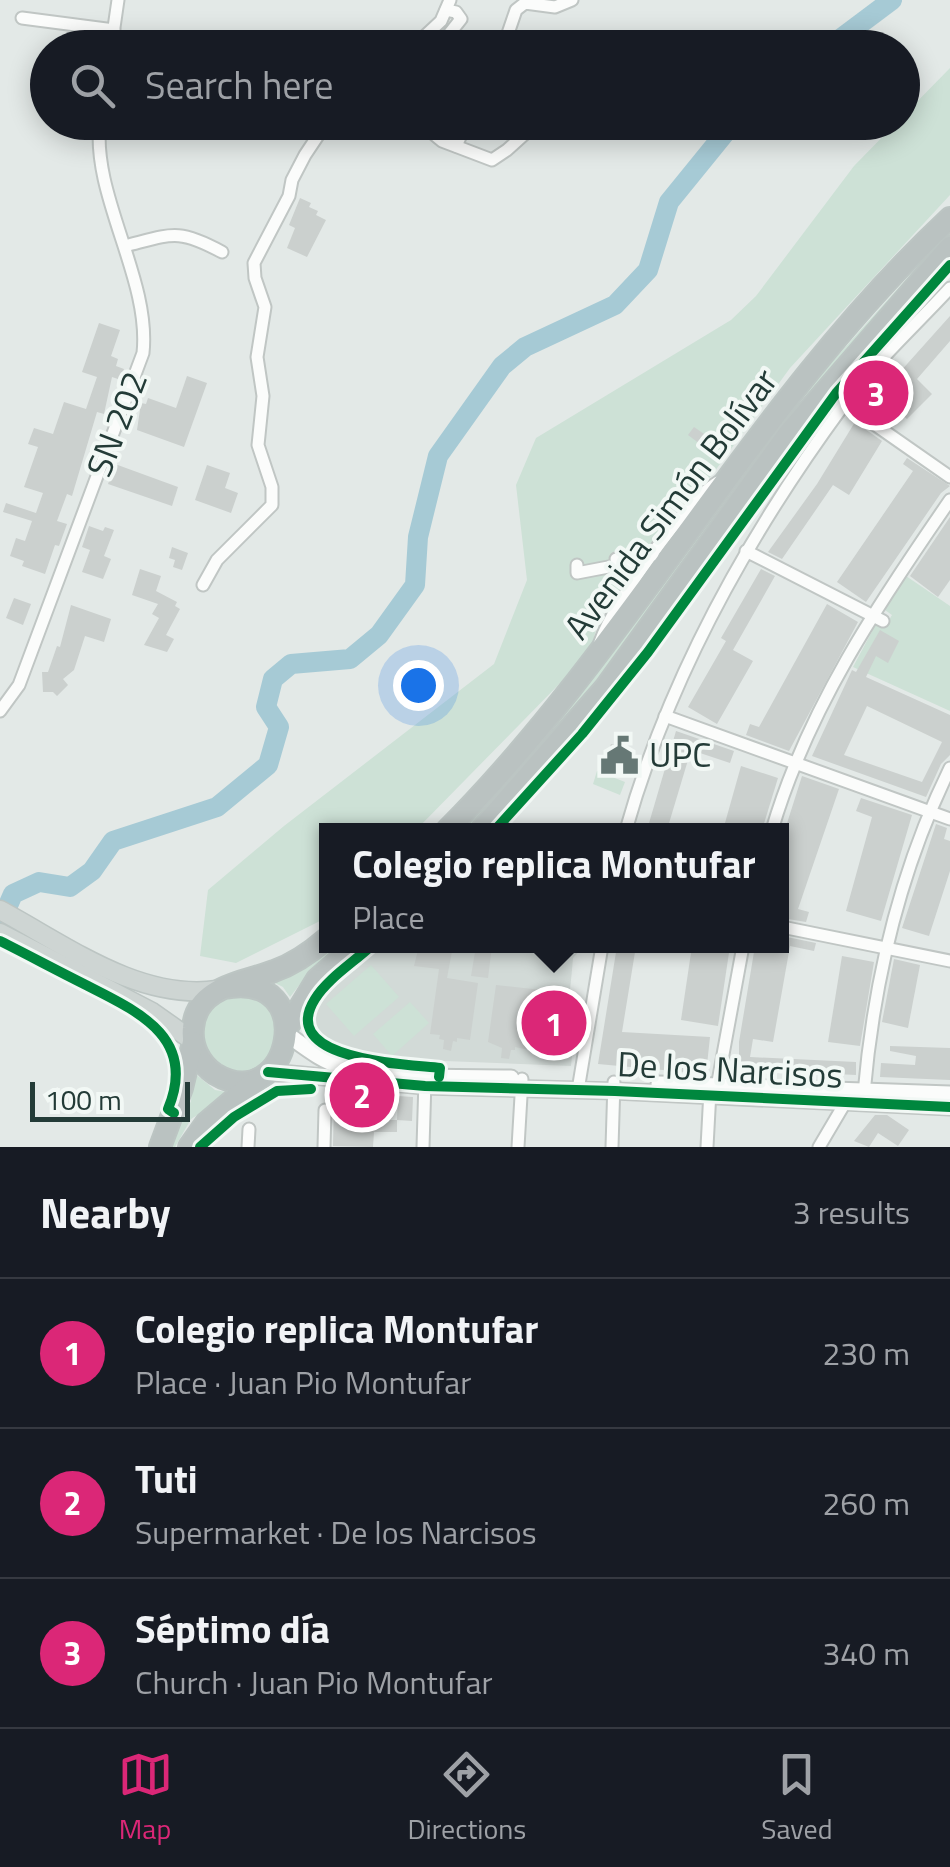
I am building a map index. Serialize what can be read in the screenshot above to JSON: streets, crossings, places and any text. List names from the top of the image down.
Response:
{
  "streets": {
    "highway": ["Avenida Simón Bolívar"],
    "street": ["SN 202", "De los Narcisos"]
  },
  "places": {
    "public building": ["UPC"]
  },
  "scale_bar": "100 m",
  "page": {
    "search": "Search here",
    "pins": ["3", "1", "2"],
    "popup": ["Colegio replica Montufar", "Place"],
    "scale": "100 m",
    "heading": ["Nearby", "3 results"],
    "list": [
      {
        "mark": "1",
        "name": "Colegio replica Montufar",
        "note": "Place · Juan Pio Montufar",
        "value": "230 m"
      },
      {
        "mark": "2",
        "name": "Tuti",
        "note": "Supermarket · De los Narcisos",
        "value": "260 m"
      },
      {
        "mark": "3",
        "name": "Séptimo día",
        "note": "Church · Juan Pio Montufar",
        "value": "340 m"
      }
    ],
    "nav": ["Map", "Directions", "Saved"]
  }
}
